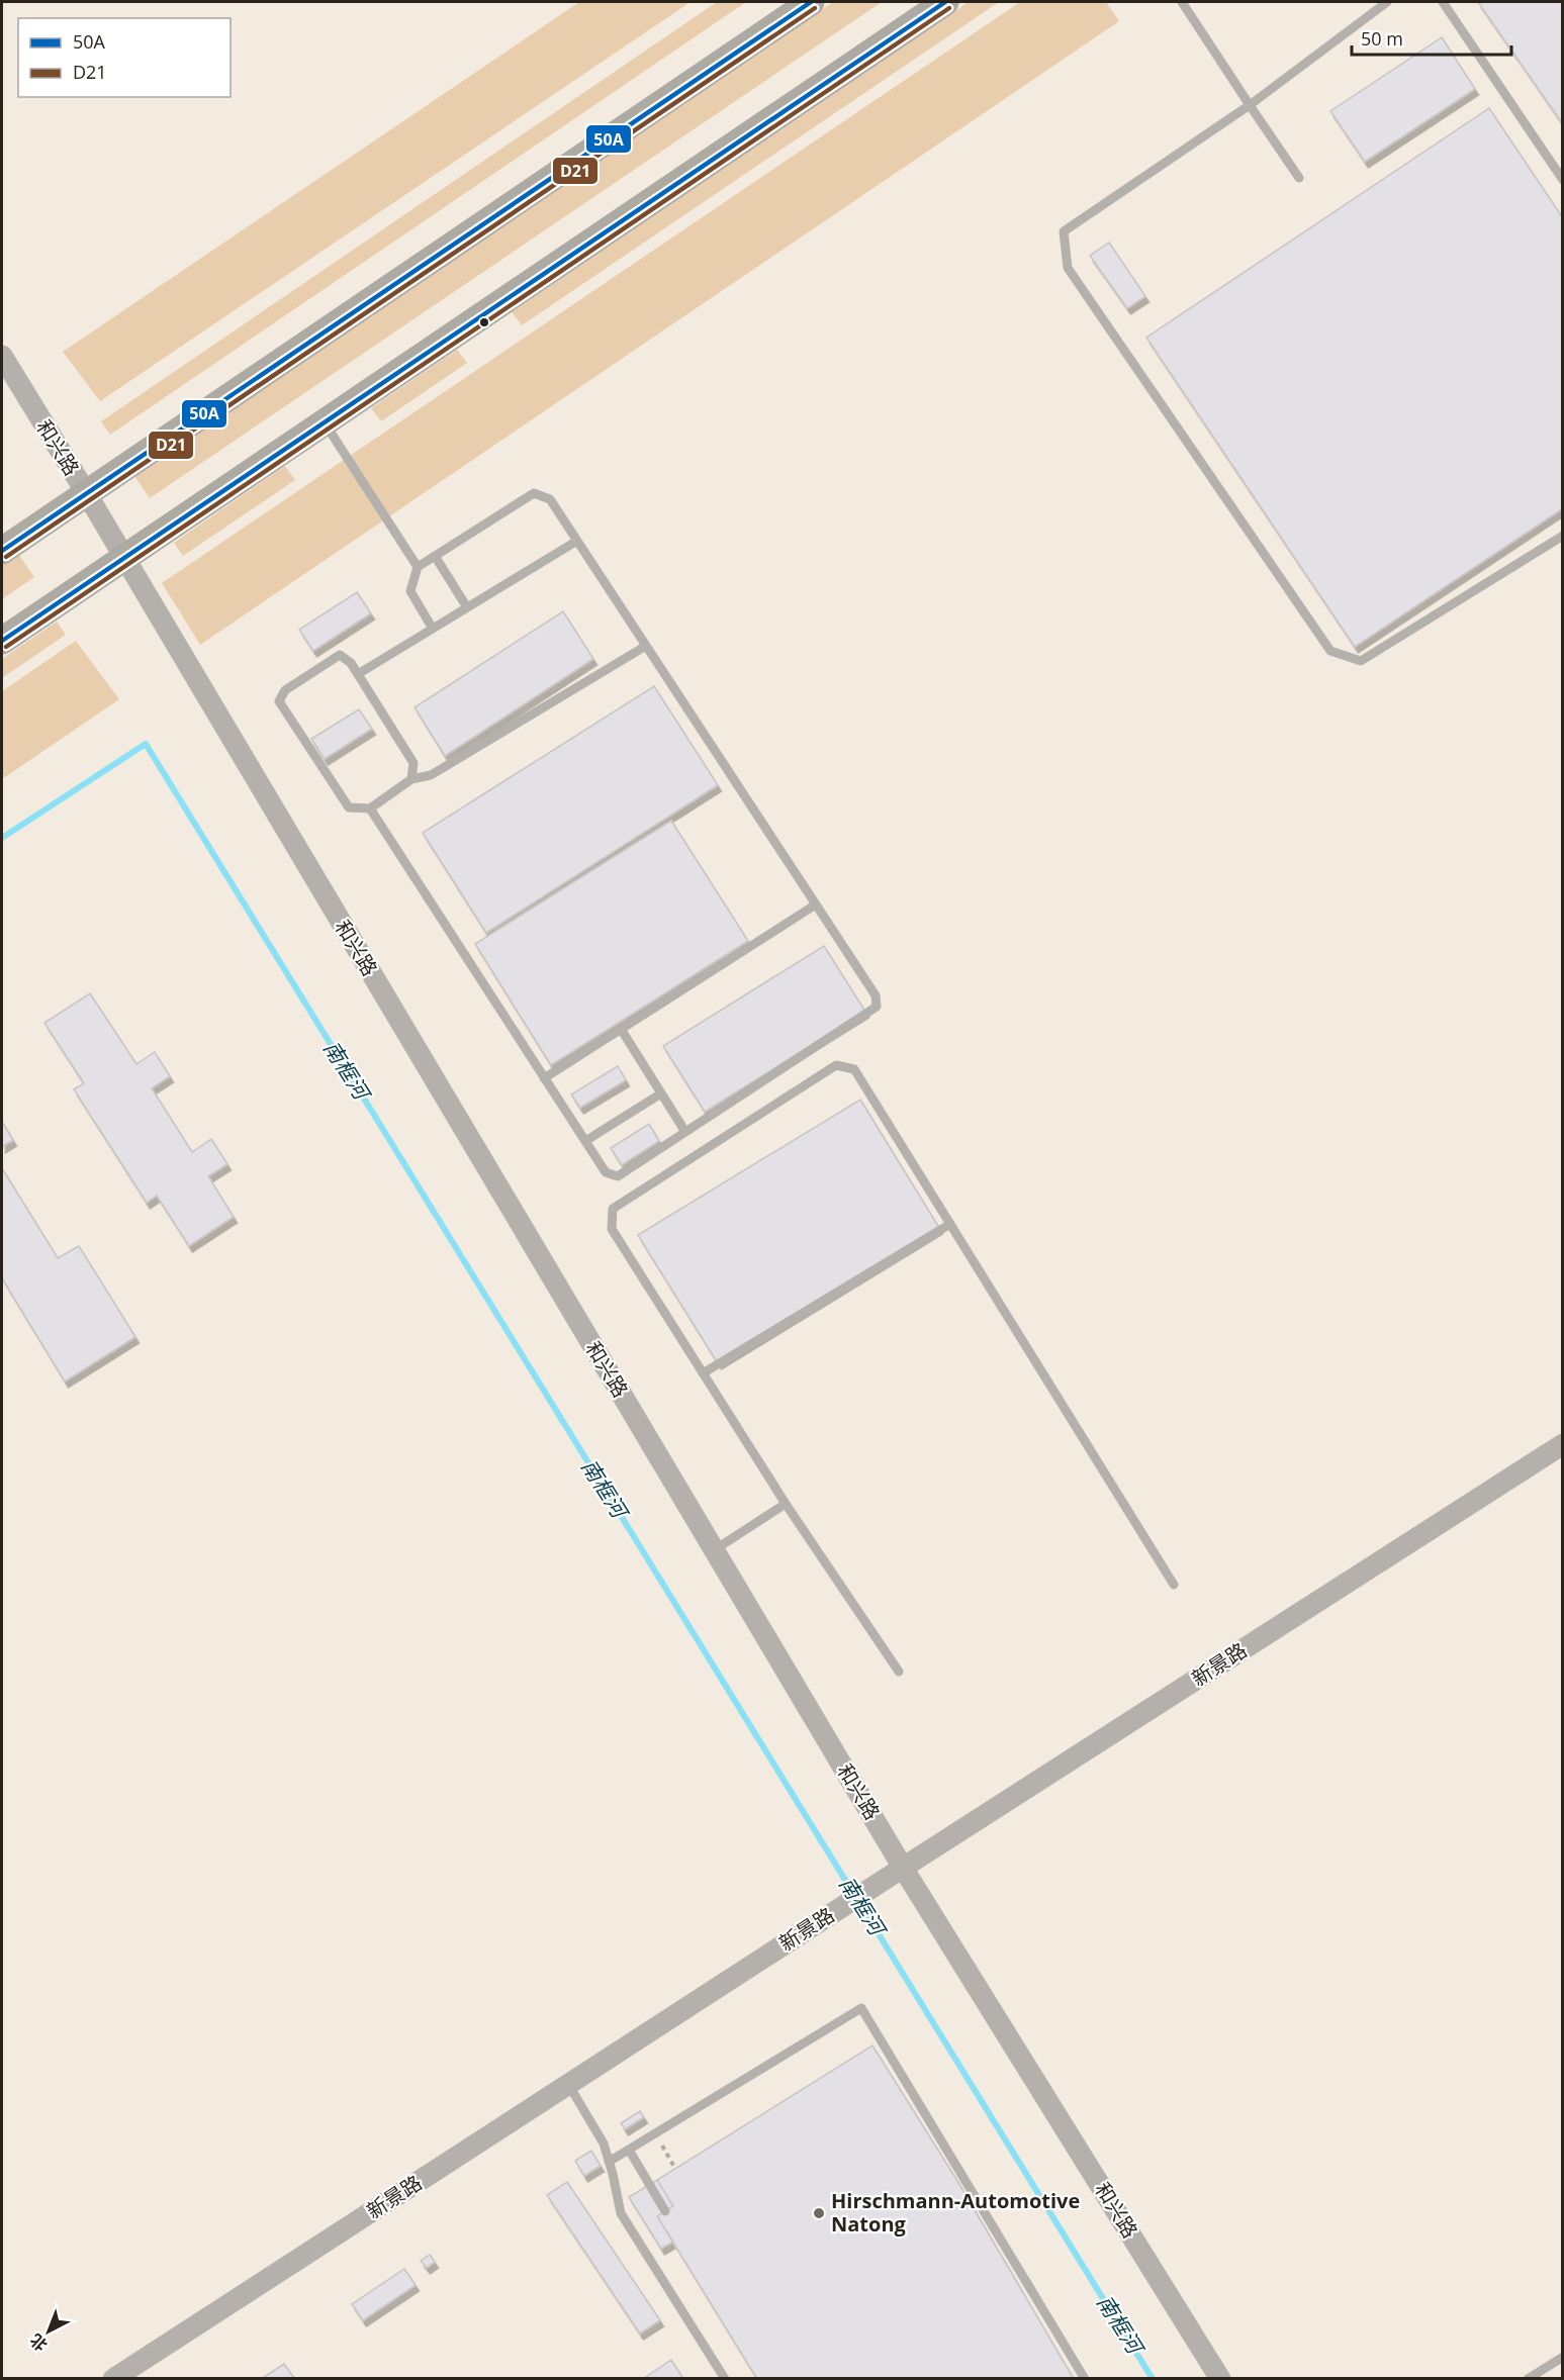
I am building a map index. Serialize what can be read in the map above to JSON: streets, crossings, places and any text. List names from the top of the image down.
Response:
{
  "streets": {
    "street": ["和兴路", "新景路"]
  },
  "crossings": [
    ["和兴路", "新景路"]
  ],
  "water": ["南框河"],
  "places": ["Hirschmann-Automotive Natong"],
  "lines": ["transit line 50A", "transit line D21"],
  "legend": ["50A", "D21"],
  "scale_bar": "50 m",
  "north": "bottom left"
}
